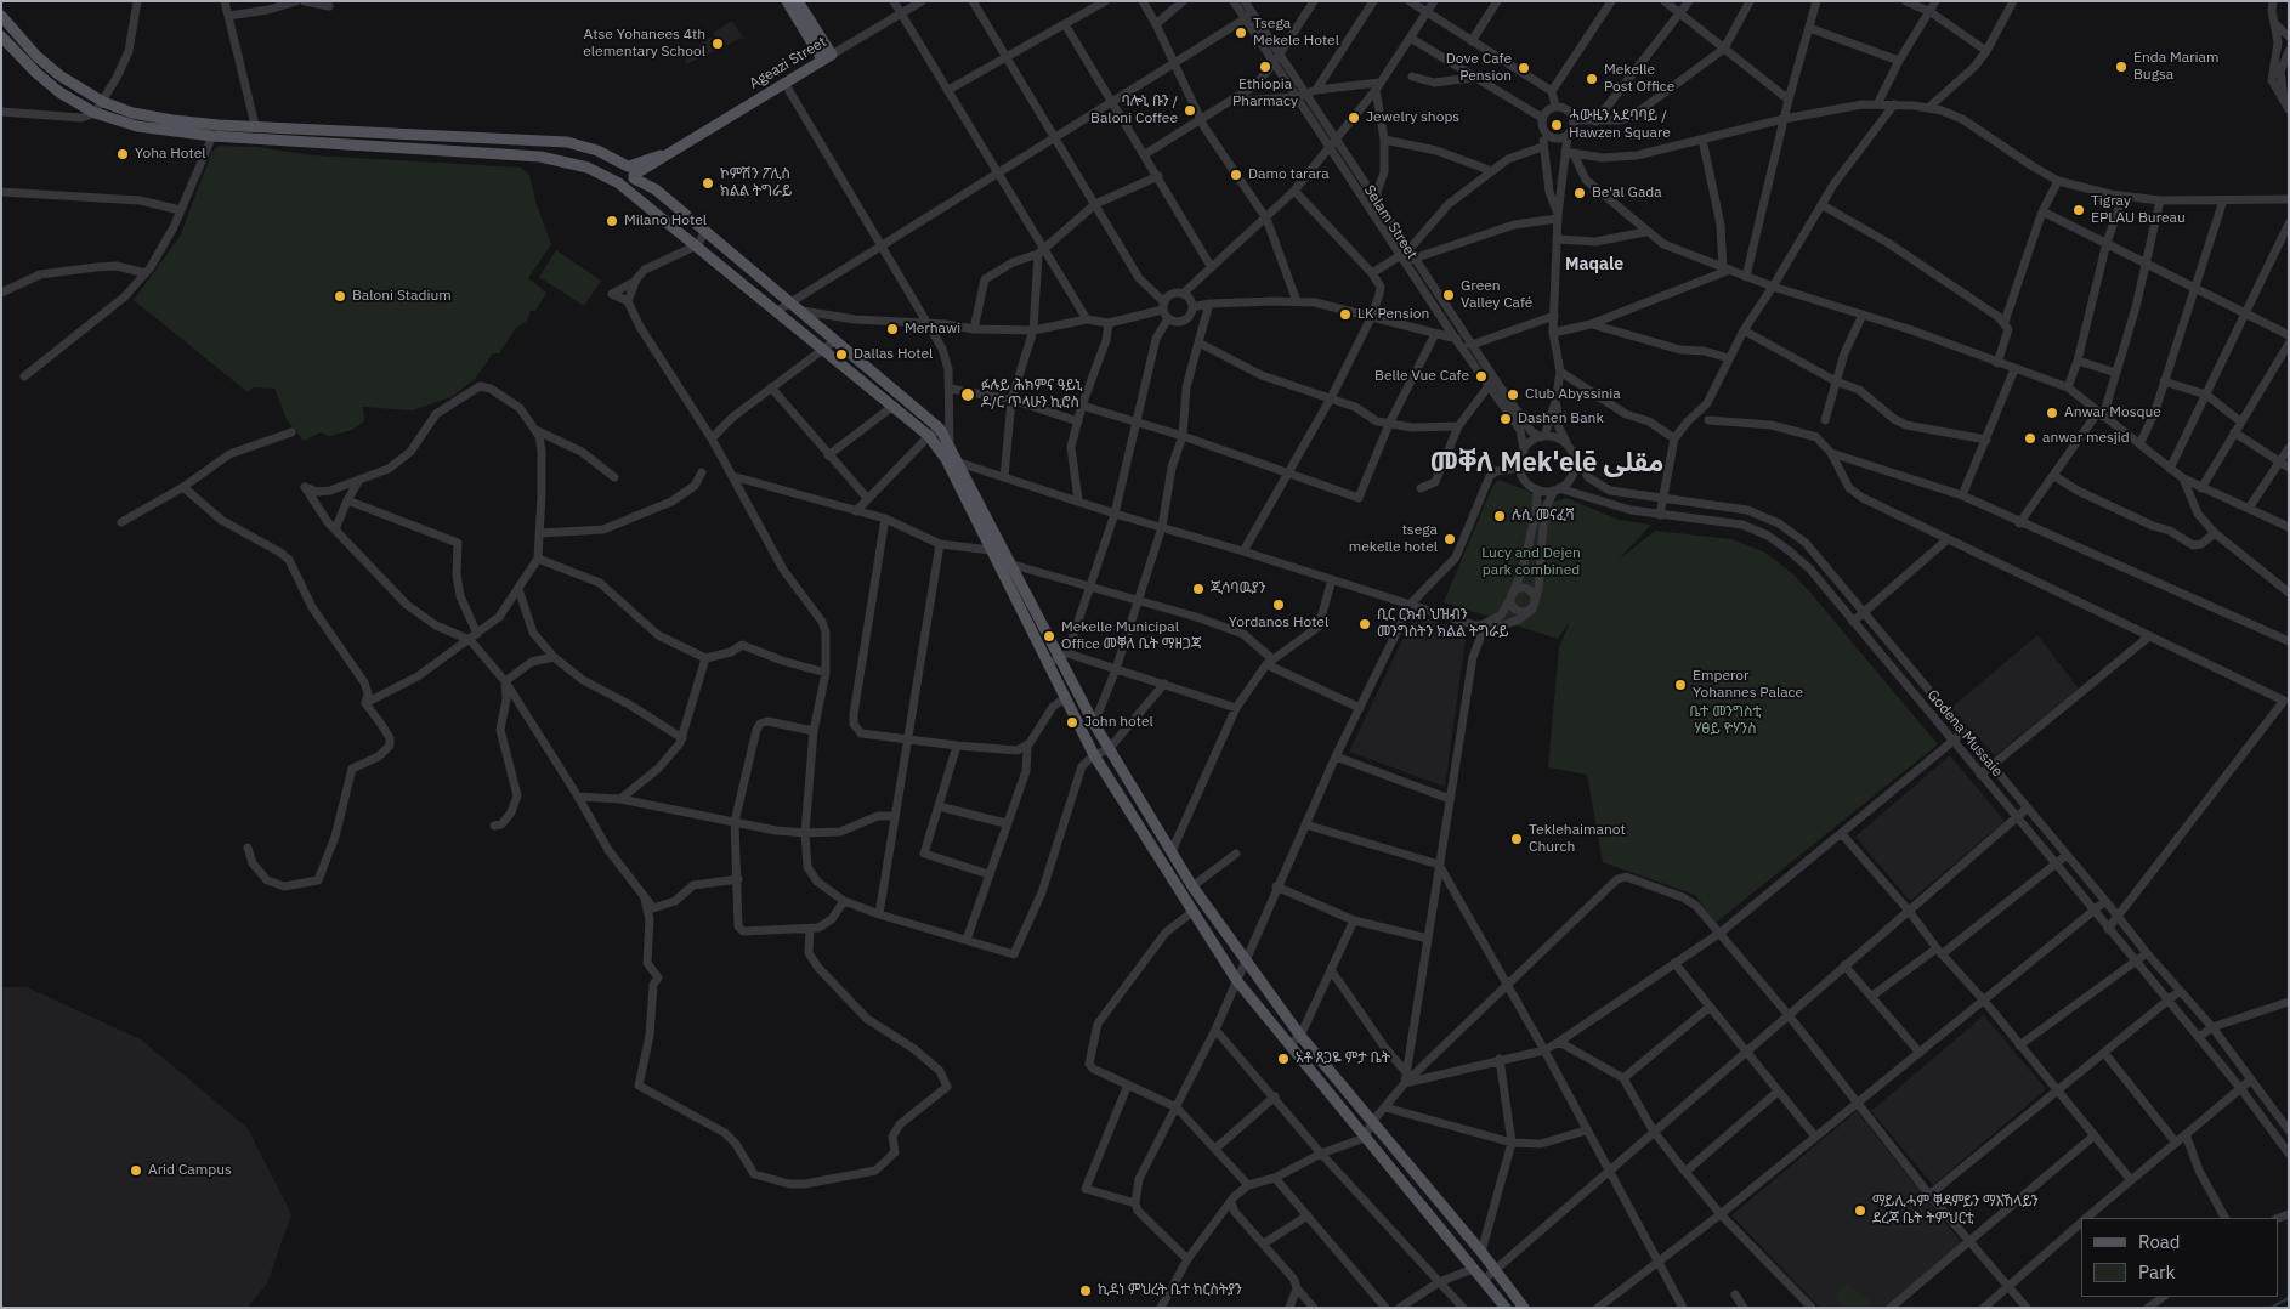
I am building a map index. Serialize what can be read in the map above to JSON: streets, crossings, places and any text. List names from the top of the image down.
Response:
{
  "streets": {
    "main road": ["Ageazi Street"],
    "street": ["Selam Street", "Godena Mussaie"]
  },
  "crossings": [
    ["Selam Street", "Godena Mussaie"]
  ],
  "districts": ["Maqale", "መቐለ Mek'elē مقلى"],
  "parks": ["Lucy and Dejen park combined", "ቤተ መንግስቲ ሃፀይ ዮሃንስ"],
  "places": [
    "Tsega Mekele Hotel",
    "Atse Yohanees 4th elementary School",
    "Ethiopia Pharmacy",
    "Enda Mariam Bugsa",
    "Dove Cafe Pension",
    "Mekelle Post Office",
    "ባሎኒ ቡን / Baloni Coffee",
    "Jewelry shops",
    "ሓውዜን አደባባይ / Hawzen Square",
    "Yoha Hotel",
    "Damo tarara",
    "ኮምሽን ፖሊስ ክልል ትግራይ",
    "Be'al Gada",
    "Tigray EPLAU Bureau",
    "Milano Hotel",
    "Green Valley Café",
    "Baloni Stadium",
    "LK Pension",
    "Merhawi",
    "Dallas Hotel",
    "Belle Vue Cafe",
    "ፉሉይ ሕክምና ዓይኒ ዶ/ር ጥላሁን ኪሮስ",
    "Club Abyssinia",
    "Anwar Mosque",
    "Dashen Bank",
    "anwar mesjid",
    "ሉሲ መናፈሻ",
    "tsega mekelle hotel",
    "ጂሳባዉያን",
    "Yordanos Hotel",
    "ቢር ርክብ ህዝብን መንግስትን ክልል ትግራይ",
    "Mekelle Municipal Office መቐለ ቤት ማዘጋጃ",
    "Emperor Yohannes Palace",
    "John hotel",
    "Teklehaimanot Church",
    "አቶ ጸጋዬ ምታ ቤት",
    "Arid Campus",
    "ማይሊሓም ቐዳምይን ማእኸላይን ደረጃ ቤት ትምህርቲ",
    "ኪዳነ ምህረት ቤተ ክርስትያን"
  ],
  "legend": ["Road", "Park"]
}
